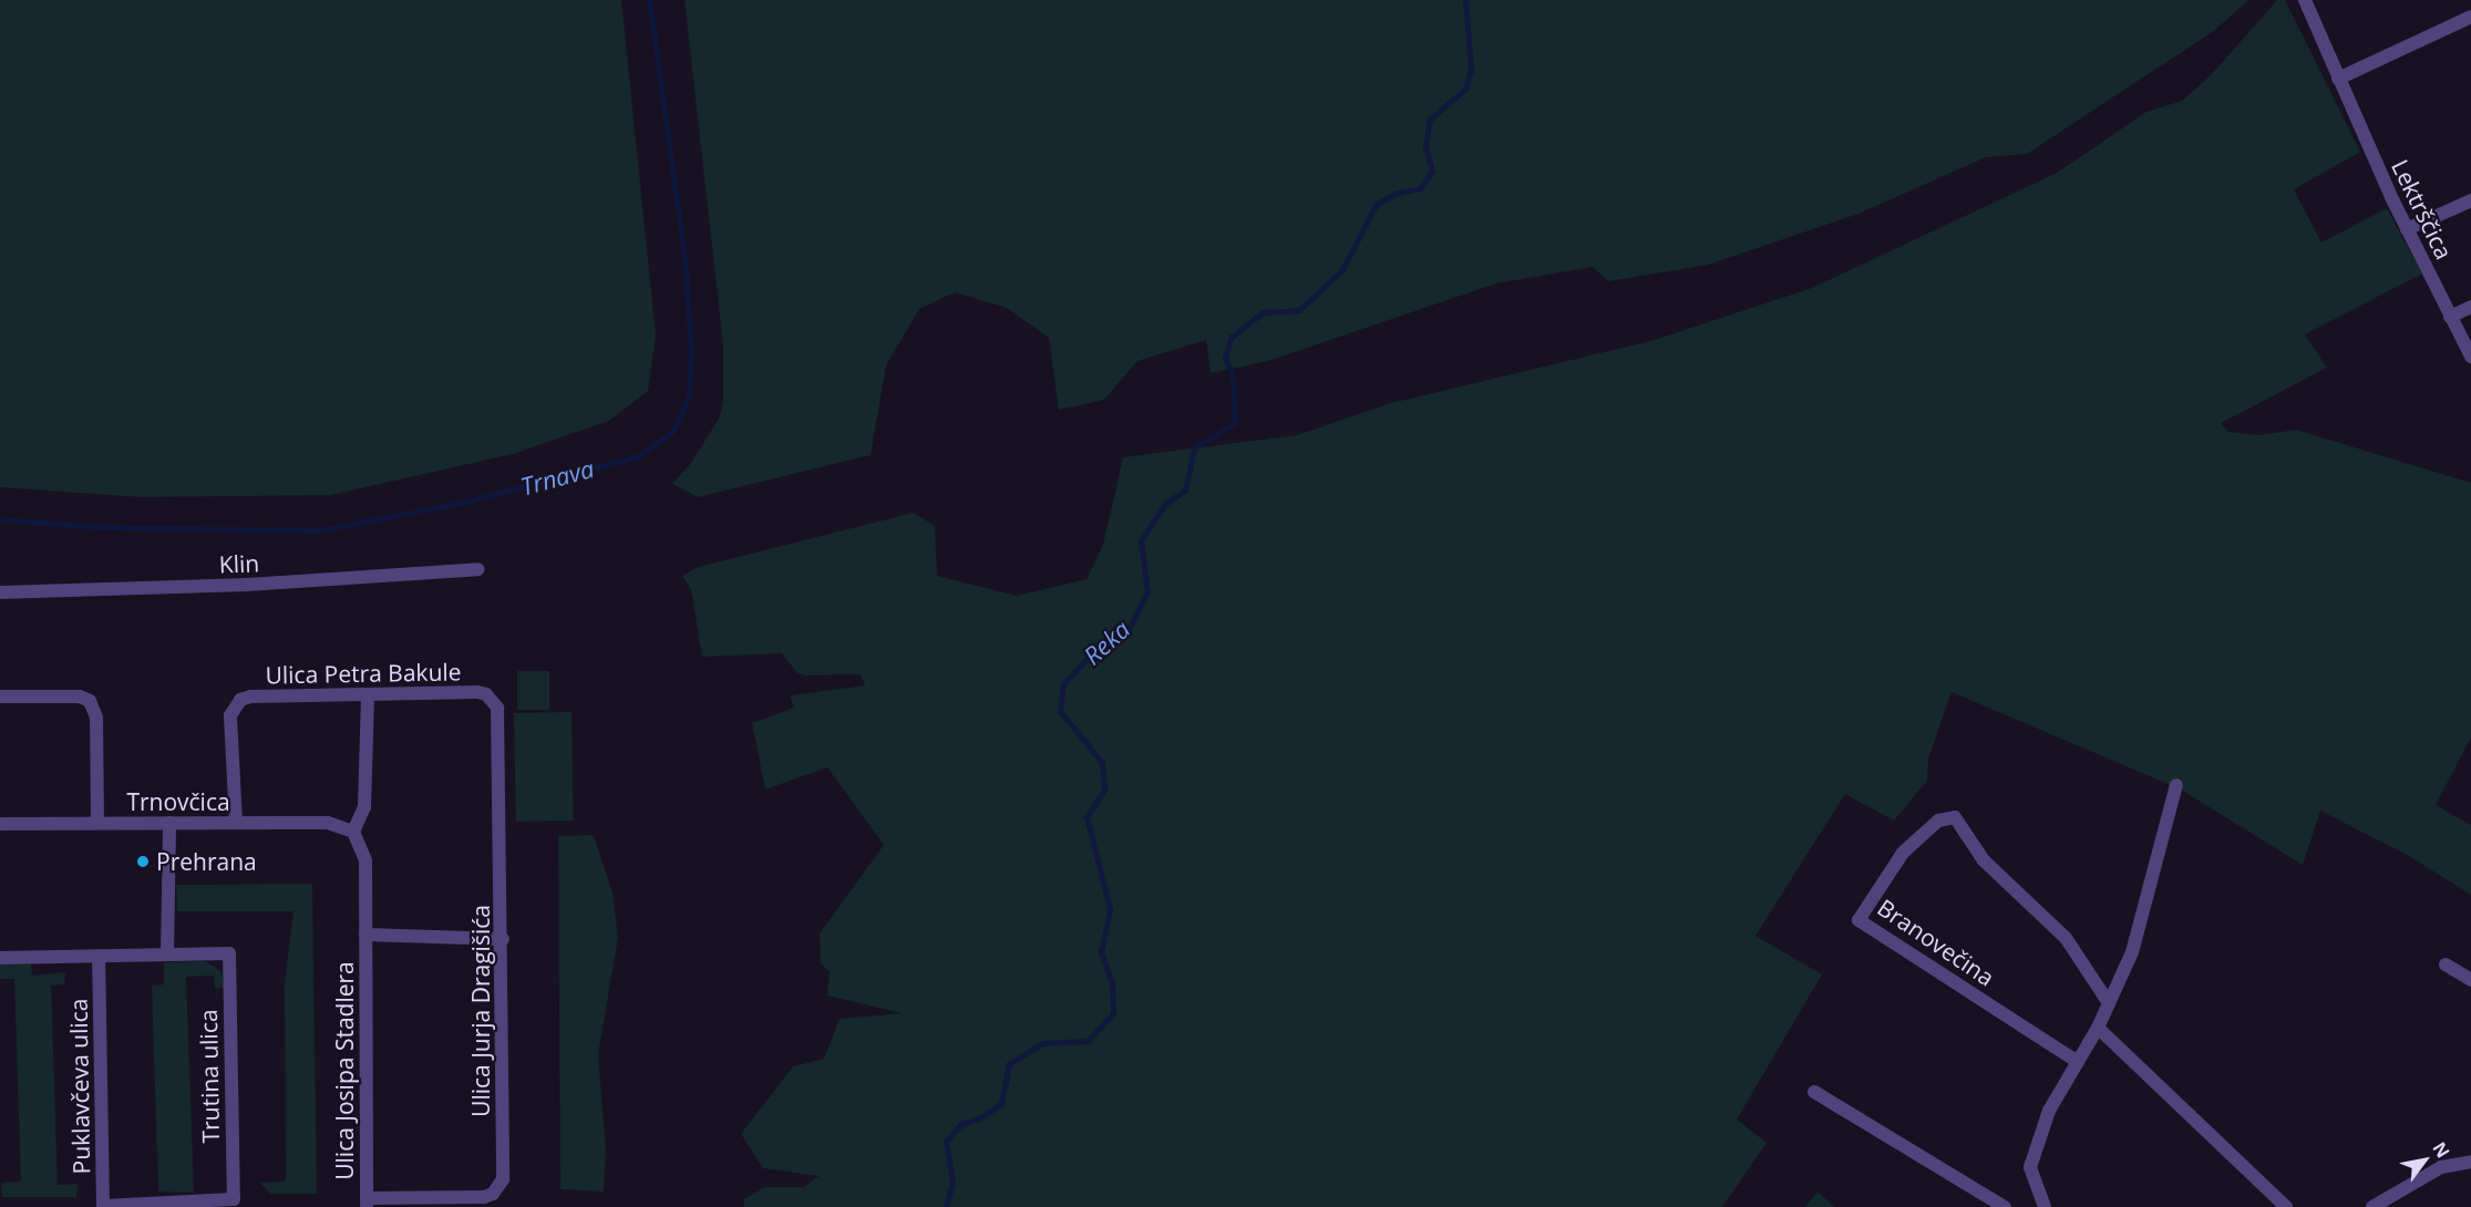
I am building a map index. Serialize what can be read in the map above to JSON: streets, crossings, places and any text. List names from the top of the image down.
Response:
{
  "streets": {
    "street": [
      "Lektrščica",
      "Klin",
      "Ulica Petra Bakule",
      "Trnovčica",
      "Branovečina",
      "Ulica Jurja Dragišića",
      "Ulica Josipa Stadlera",
      "Trutina ulica",
      "Puklavčeva ulica"
    ]
  },
  "crossings": [
    ["Ulica Petra Bakule", "Trnovčica"],
    ["Ulica Petra Bakule", "Ulica Jurja Dragišića"],
    ["Trnovčica", "Ulica Josipa Stadlera"],
    ["Ulica Jurja Dragišića", "Ulica Josipa Stadlera"],
    ["Trutina ulica", "Puklavčeva ulica"]
  ],
  "water": ["Trnava", "Reka"],
  "places": ["Prehrana"],
  "north": "top right"
}
